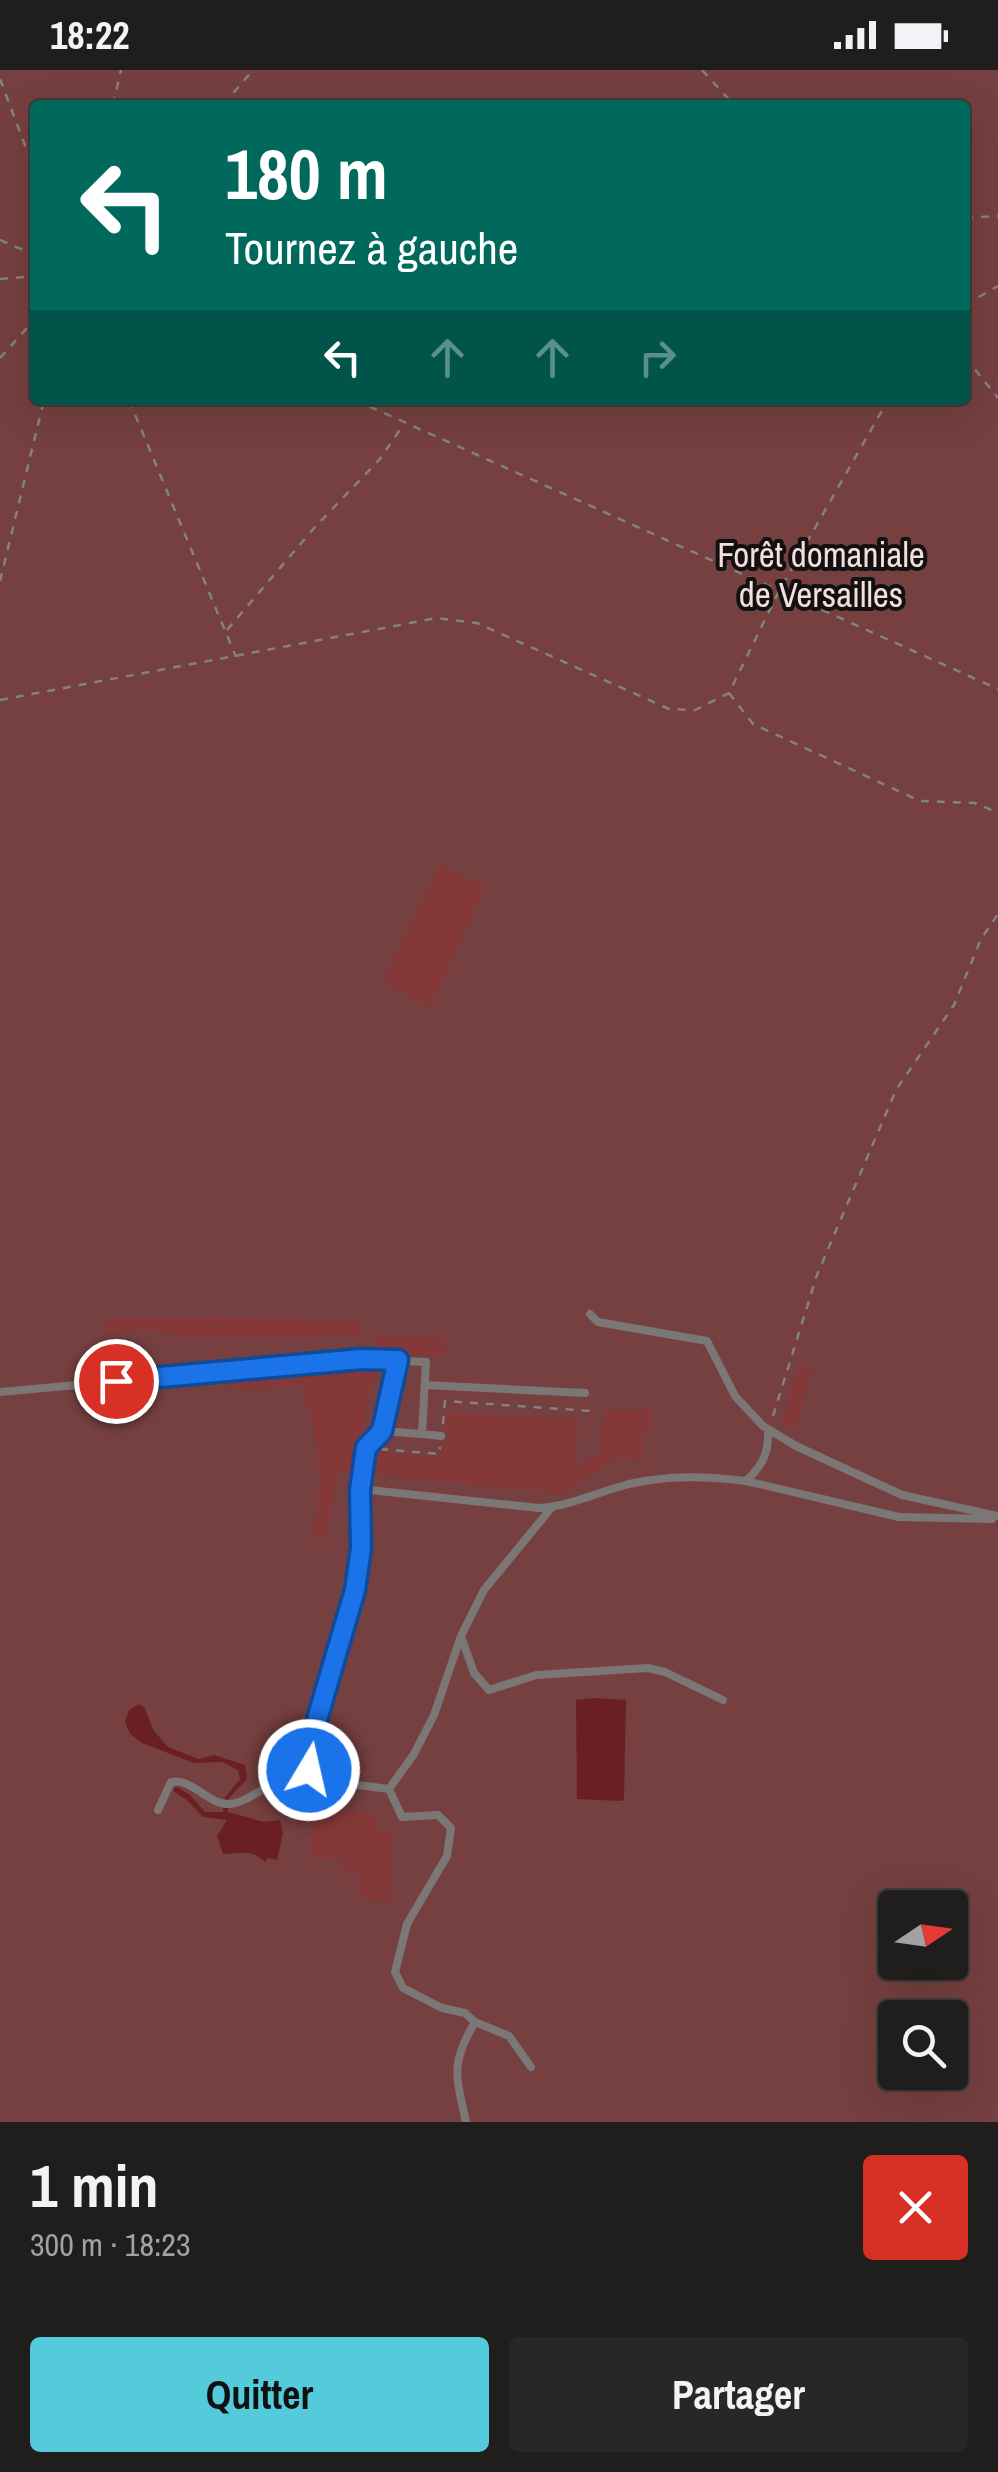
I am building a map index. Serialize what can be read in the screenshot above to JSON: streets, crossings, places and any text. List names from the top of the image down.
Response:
{
  "parks": ["Forêt domaniale de Versailles"],
  "north": "right",
  "page": {
    "status": "18:22",
    "turn": ["180 m", "Tournez à gauche"],
    "heading": ["1 min", "300 m · 18:23"],
    "buttons": ["Quitter", "Partager"]
  }
}
